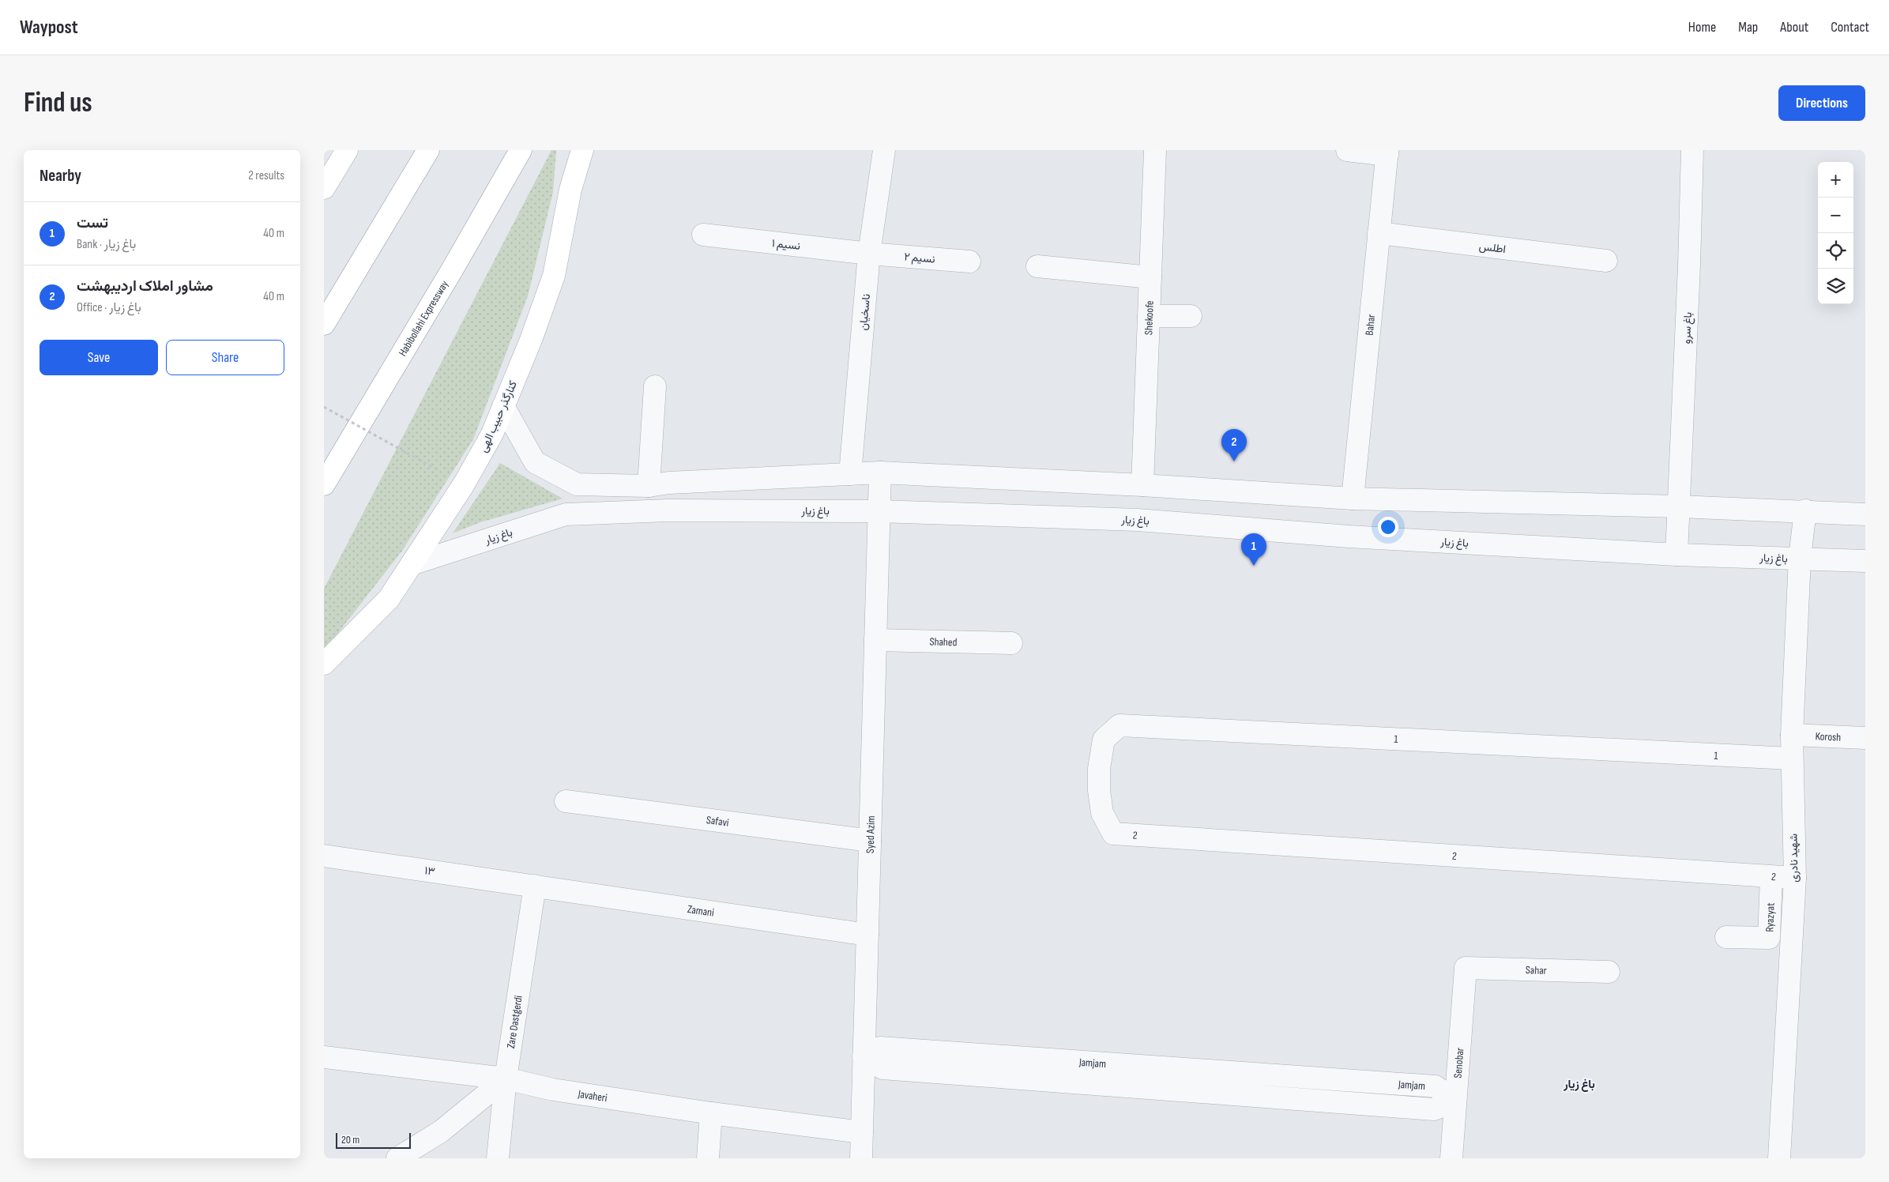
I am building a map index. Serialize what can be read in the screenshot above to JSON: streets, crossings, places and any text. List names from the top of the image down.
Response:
{
  "streets": {
    "main road": ["Habibollahi Expressway", "کنارگذر حبیب الهی"],
    "street": [
      "نسیم ۱",
      "اطلس",
      "نسیم ۲",
      "ناسخیان",
      "Shekoofe",
      "Bahar",
      "باغ سرو",
      "باغ زیار",
      "Shahed",
      "Korosh",
      "1",
      "Safavi",
      "Syed Azim",
      "2",
      "شهید نادری",
      "۱۳",
      "Zamani",
      "Ryazyat",
      "Sahar",
      "Zare Dastgerdi",
      "Jamjam",
      "Senobar",
      "Javaheri"
    ]
  },
  "crossings": [
    ["نسیم ۱", "نسیم ۲"],
    ["نسیم ۱", "ناسخیان"],
    ["اطلس", "Bahar"],
    ["نسیم ۲", "ناسخیان"],
    ["باغ سرو", "باغ زیار"],
    ["کنارگذر حبیب الهی", "باغ زیار"],
    ["باغ زیار", "Syed Azim"],
    ["باغ زیار", "شهید نادری"],
    ["Shahed", "Syed Azim"],
    ["Korosh", "شهید نادری"],
    ["1", "2"],
    ["1", "شهید نادری"],
    ["Safavi", "Syed Azim"],
    ["Syed Azim", "Zamani"],
    ["Syed Azim", "Jamjam"],
    ["Syed Azim", "Javaheri"],
    ["2", "شهید نادری"],
    ["2", "Ryazyat"],
    ["۱۳", "Zamani"],
    ["۱۳", "Zare Dastgerdi"],
    ["Zamani", "Zare Dastgerdi"],
    ["Sahar", "Senobar"],
    ["Zare Dastgerdi", "Javaheri"],
    ["Jamjam", "Senobar"]
  ],
  "districts": ["باغ زیار"],
  "scale_bar": "20 m",
  "page": {
    "header": "Waypost",
    "nav": [
      "Home",
      "Map",
      "About",
      "Contact"
    ],
    "buttons": [
      "Directions",
      ["Save", "Share"]
    ],
    "title": "Find us",
    "heading": ["Nearby", "2 results"],
    "map_buttons": ["+", "−"],
    "list": [
      {
        "mark": "1",
        "name": "تست",
        "note": "Bank · باغ زیار",
        "value": "40 m"
      },
      {
        "mark": "2",
        "name": "مشاور املاک اردیبهشت",
        "note": "Office · باغ زیار",
        "value": "40 m"
      }
    ],
    "pins": ["2", "1"],
    "scale": "20 m"
  }
}
